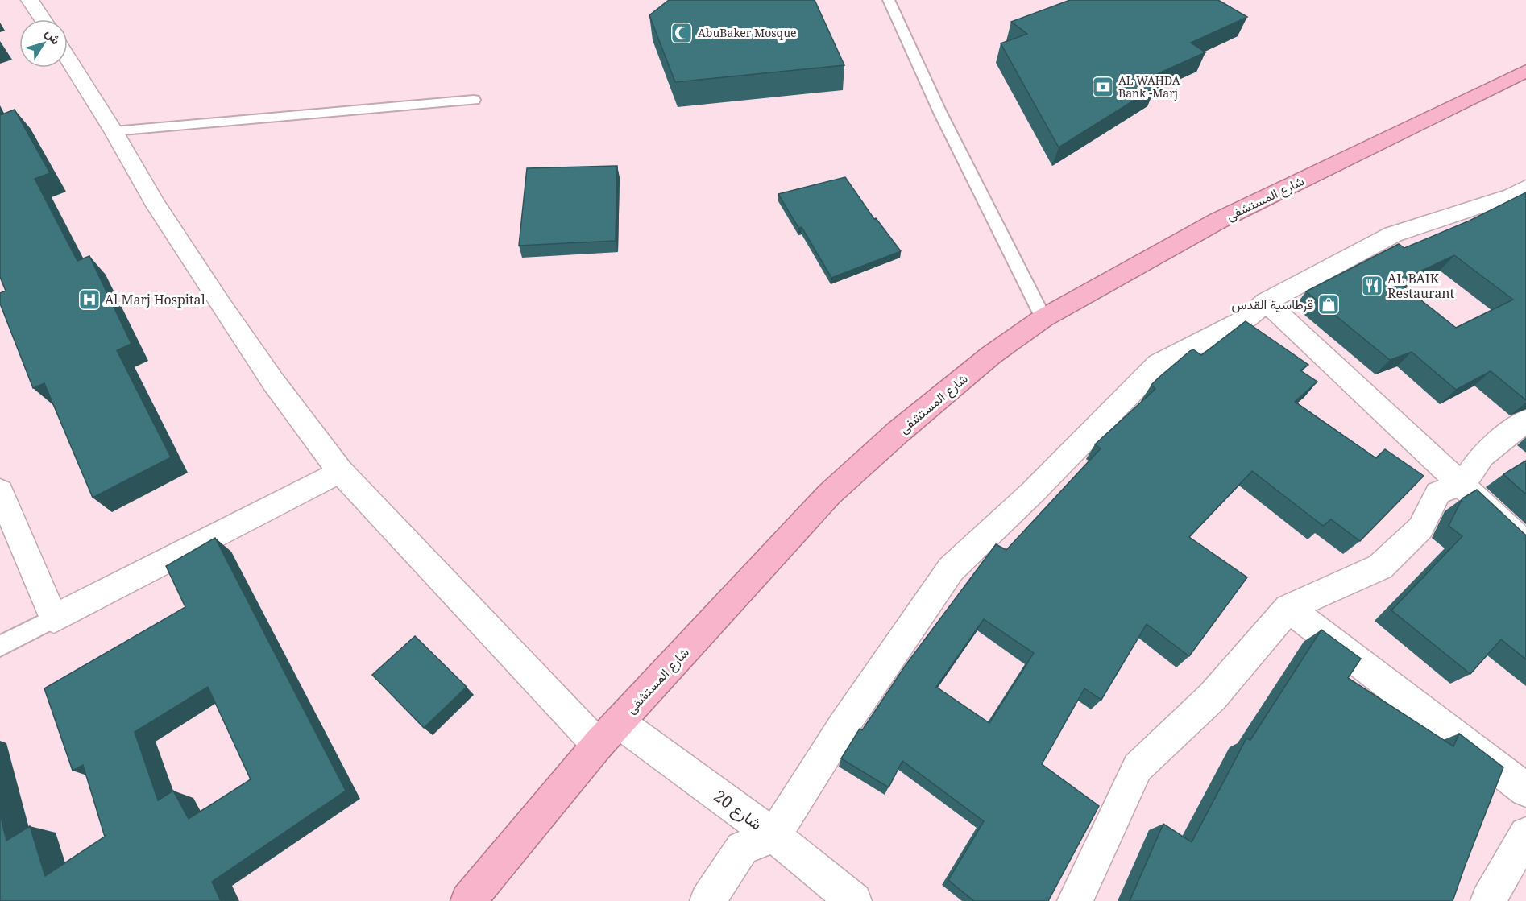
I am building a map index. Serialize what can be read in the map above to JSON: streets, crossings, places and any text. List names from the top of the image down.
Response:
{
  "streets": {
    "highway": ["شارع المستشفى"],
    "street": ["شارع 20"]
  },
  "crossings": [
    ["شارع المستشفى", "شارع 20"]
  ],
  "places": {
    "mosque": ["AbuBaker Mosque"],
    "bank": ["AL WAHDA Bank -Marj"],
    "restaurant": ["AL BAIK Restaurant"],
    "hospital": ["Al Marj Hospital"],
    "shop": ["قرطاسية القدس"]
  },
  "north": "top right"
}
